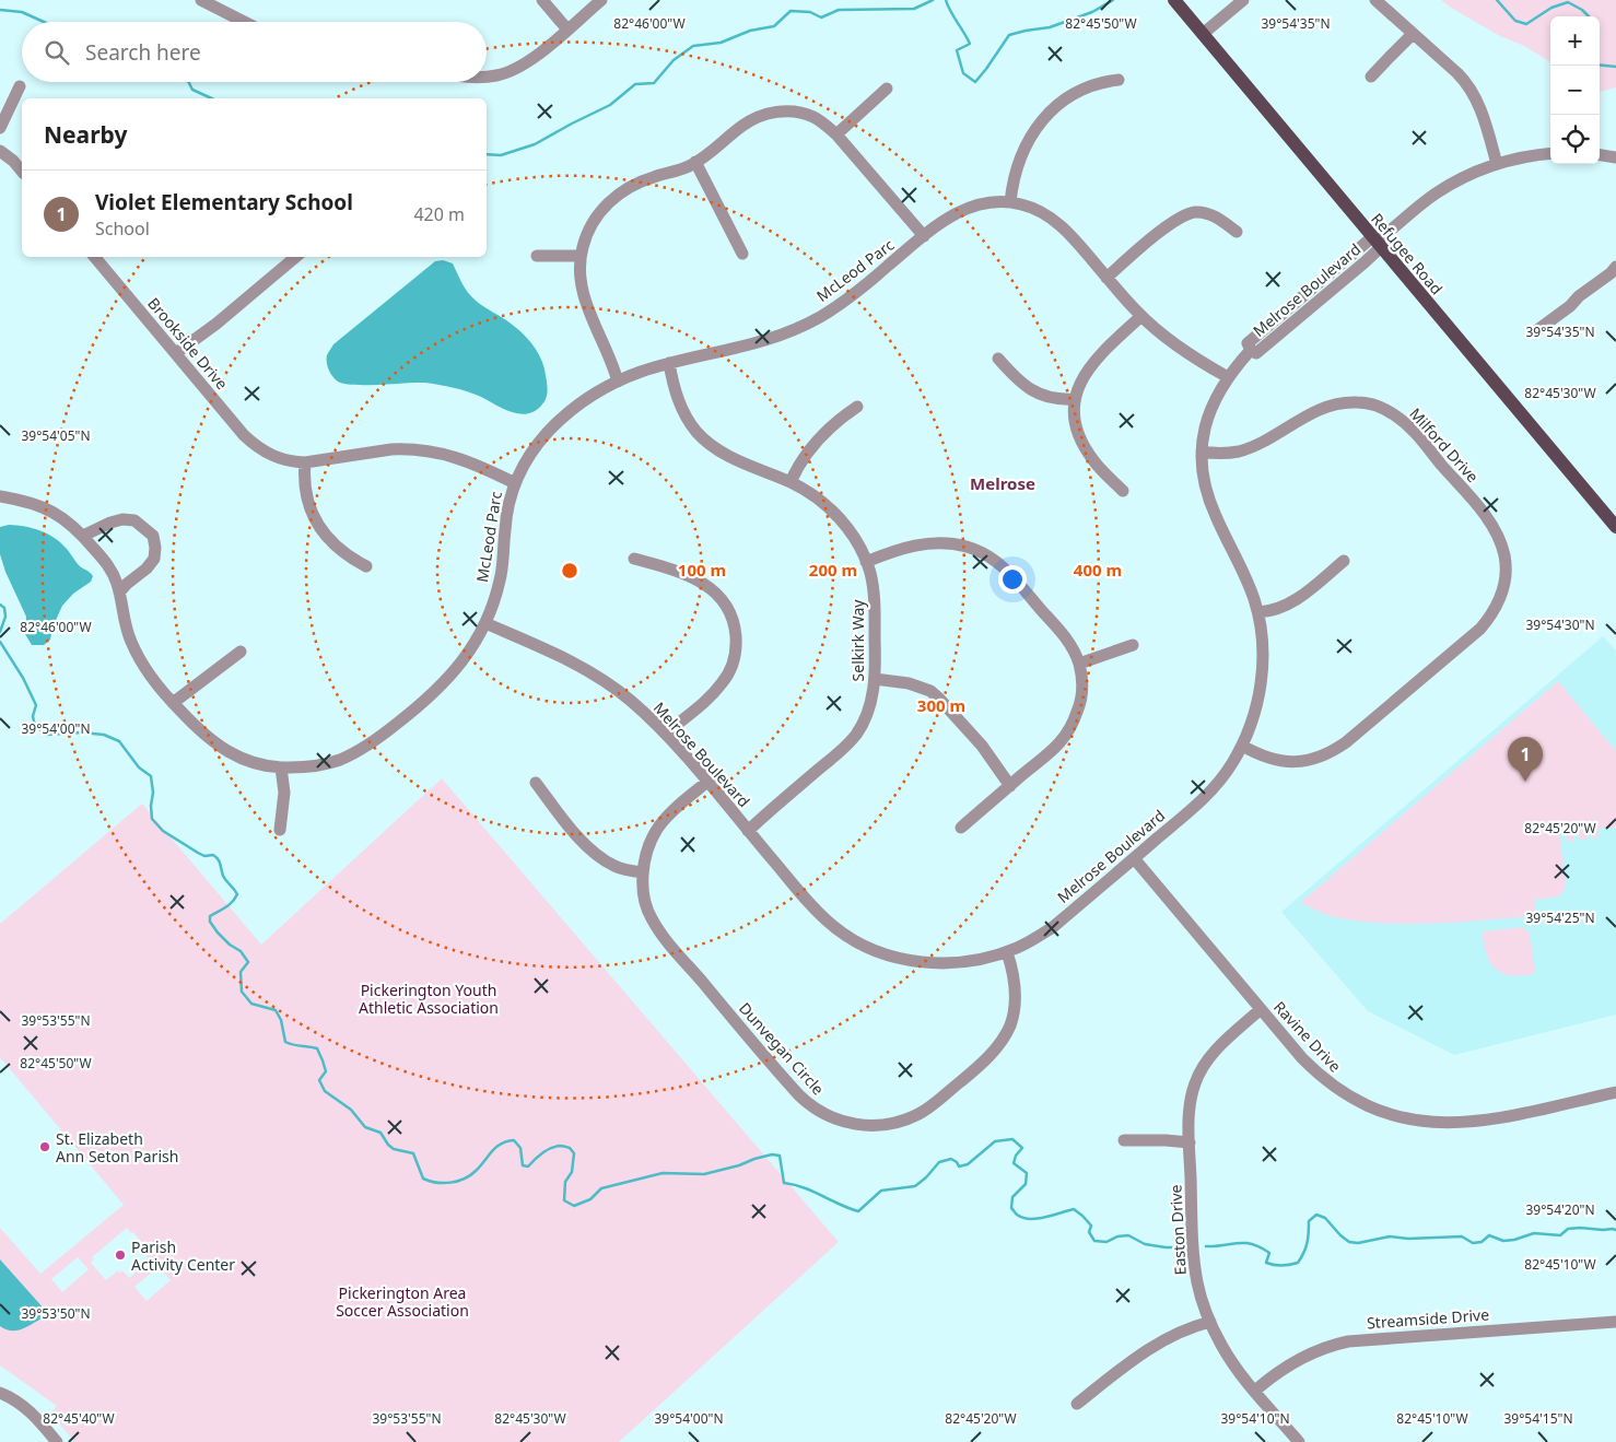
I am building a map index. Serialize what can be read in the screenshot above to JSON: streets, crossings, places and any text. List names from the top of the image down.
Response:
{
  "streets": {
    "main road": ["Refugee Road"],
    "street": [
      "McLeod Parc",
      "Melrose Boulevard",
      "Brookside Drive",
      "Milford Drive",
      "Selkirk Way",
      "Ravine Drive",
      "Dunvegan Circle",
      "Easton Drive",
      "Streamside Drive"
    ]
  },
  "crossings": [
    ["Refugee Road", "Melrose Boulevard"],
    ["McLeod Parc", "Melrose Boulevard"],
    ["McLeod Parc", "Brookside Drive"],
    ["McLeod Parc", "Selkirk Way"],
    ["Melrose Boulevard", "Milford Drive"],
    ["Melrose Boulevard", "Selkirk Way"],
    ["Melrose Boulevard", "Ravine Drive"],
    ["Melrose Boulevard", "Dunvegan Circle"],
    ["Ravine Drive", "Easton Drive"],
    ["Easton Drive", "Streamside Drive"]
  ],
  "districts": ["Melrose"],
  "parks": ["Pickerington Youth Athletic Association", "Pickerington Area Soccer Association"],
  "places": ["St. Elizabeth Ann Seton Parish", "Parish Activity Center"],
  "page": {
    "map_buttons": ["+", "−"],
    "search": "Search here",
    "heading": "Nearby",
    "list": [
      {
        "mark": "1",
        "name": "Violet Elementary School",
        "note": "School",
        "value": "420 m"
      }
    ],
    "pins": "1"
  },
  "coordinates": [
    "82°46'00\"W",
    "82°45'50\"W",
    "39°54'35\"N",
    "82°45'30\"W",
    "39°54'05\"N",
    "39°54'30\"N",
    "39°54'00\"N",
    "82°45'20\"W",
    "39°54'25\"N",
    "39°53'55\"N",
    "39°54'20\"N",
    "82°45'10\"W",
    "39°53'50\"N",
    "39°54'10\"N",
    "39°54'15\"N",
    "82°45'40\"W"
  ],
  "rings": [
    "100 m",
    "200 m",
    "400 m",
    "300 m"
  ]
}
